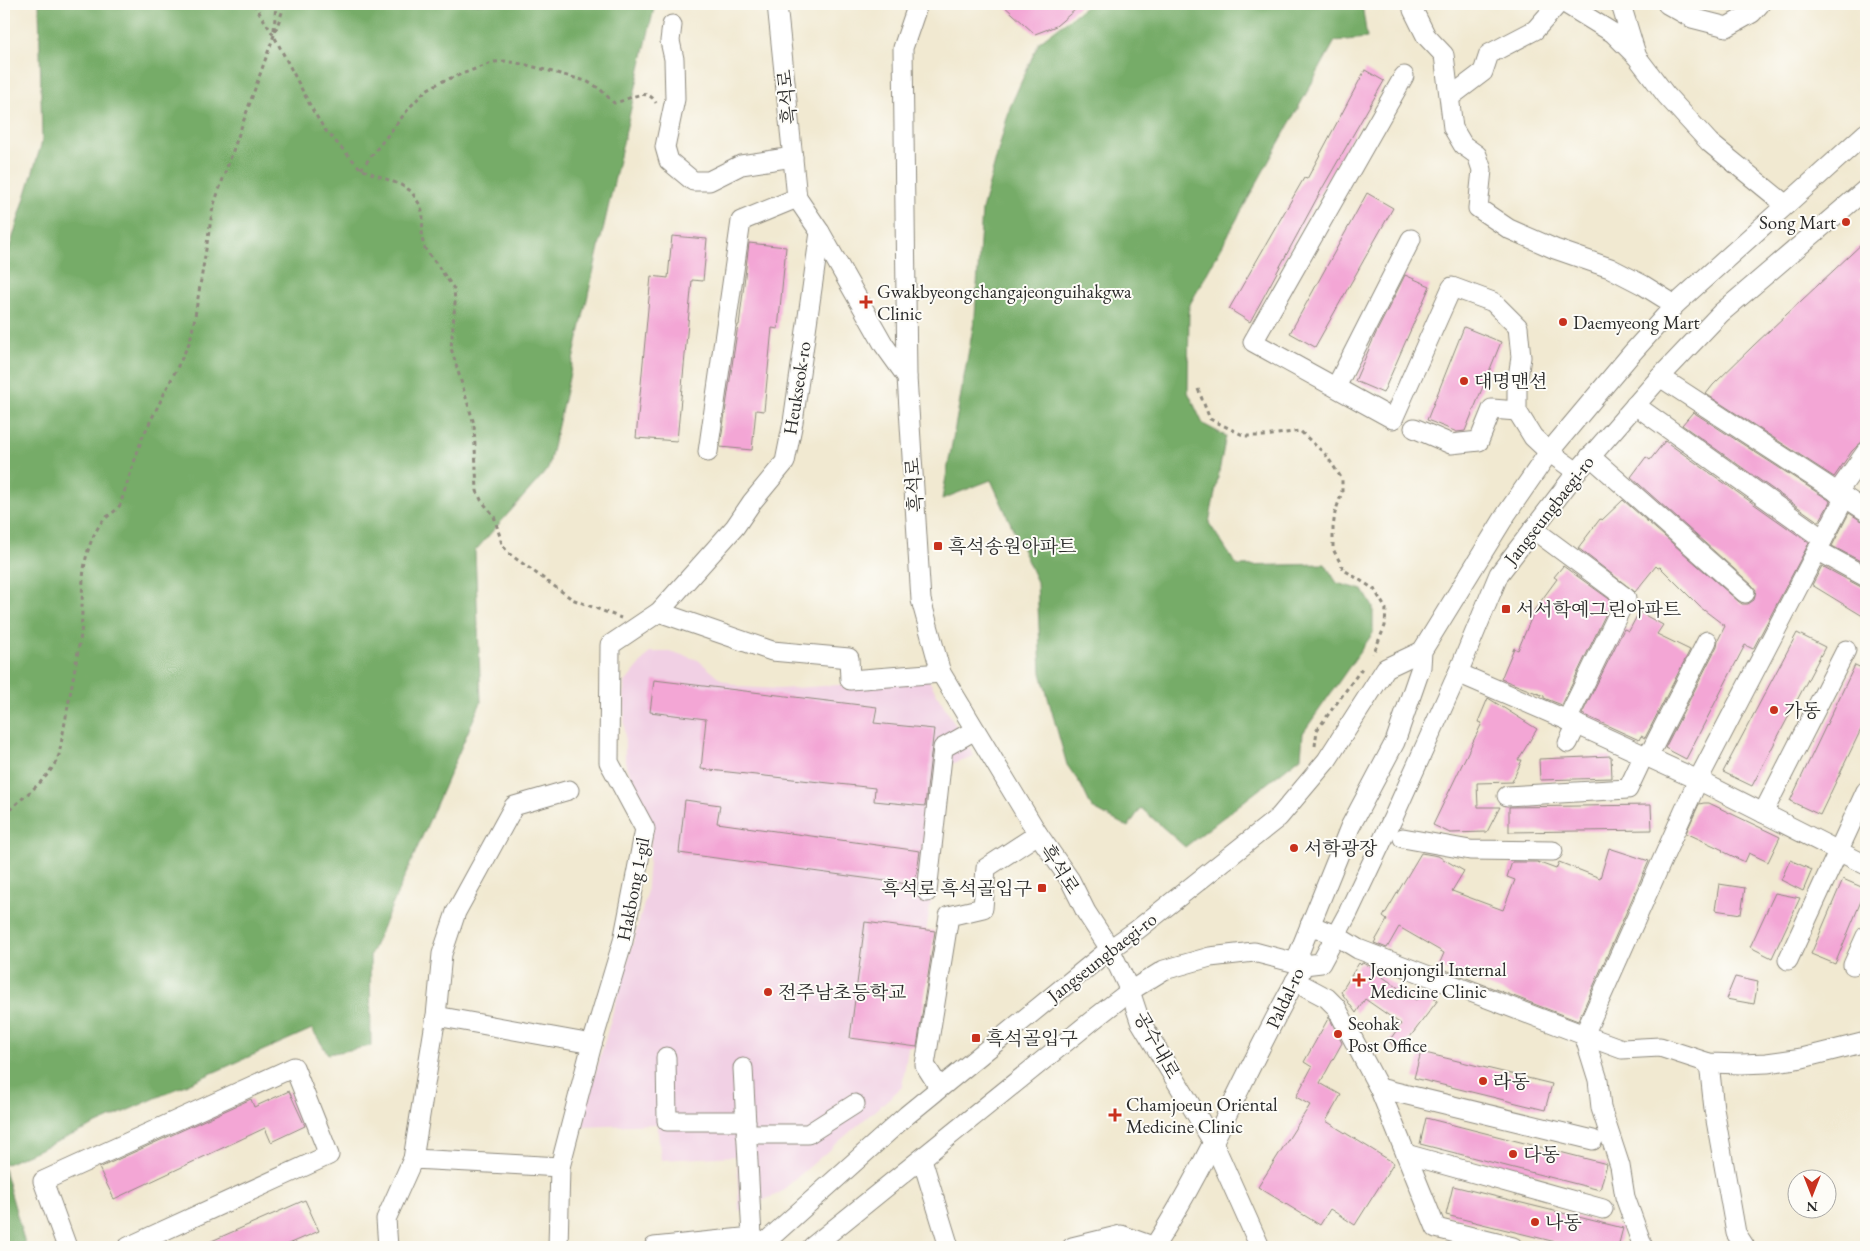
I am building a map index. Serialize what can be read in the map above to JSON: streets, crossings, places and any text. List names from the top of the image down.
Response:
{
  "streets": {
    "street": [
      "흑석로",
      "Heukseok-ro",
      "Jangseungbaegi-ro",
      "Hakbong 1-gil",
      "Paldal-ro",
      "공수내로"
    ]
  },
  "crossings": [
    ["흑석로", "Heukseok-ro"],
    ["흑석로", "Jangseungbaegi-ro"],
    ["흑석로", "공수내로"],
    ["Heukseok-ro", "Hakbong 1-gil"],
    ["Jangseungbaegi-ro", "Paldal-ro"],
    ["Jangseungbaegi-ro", "공수내로"],
    ["Paldal-ro", "공수내로"]
  ],
  "places": {
    "other": [
      "Song Mart",
      "Daemyeong Mart",
      "대명맨션",
      "가동",
      "서학광장",
      "전주남초등학교",
      "Seohak Post Office",
      "라동",
      "다동",
      "나동"
    ],
    "health": ["Gwakbyeongchangajeonguihakgwa Clinic", "Jeonjongil Internal Medicine Clinic", "Chamjoeun Oriental Medicine Clinic"],
    "transit": [
      "흑석송원아파트",
      "서서학예그린아파트",
      "흑석로 흑석골입구",
      "흑석골입구"
    ]
  },
  "north": "bottom"
}
